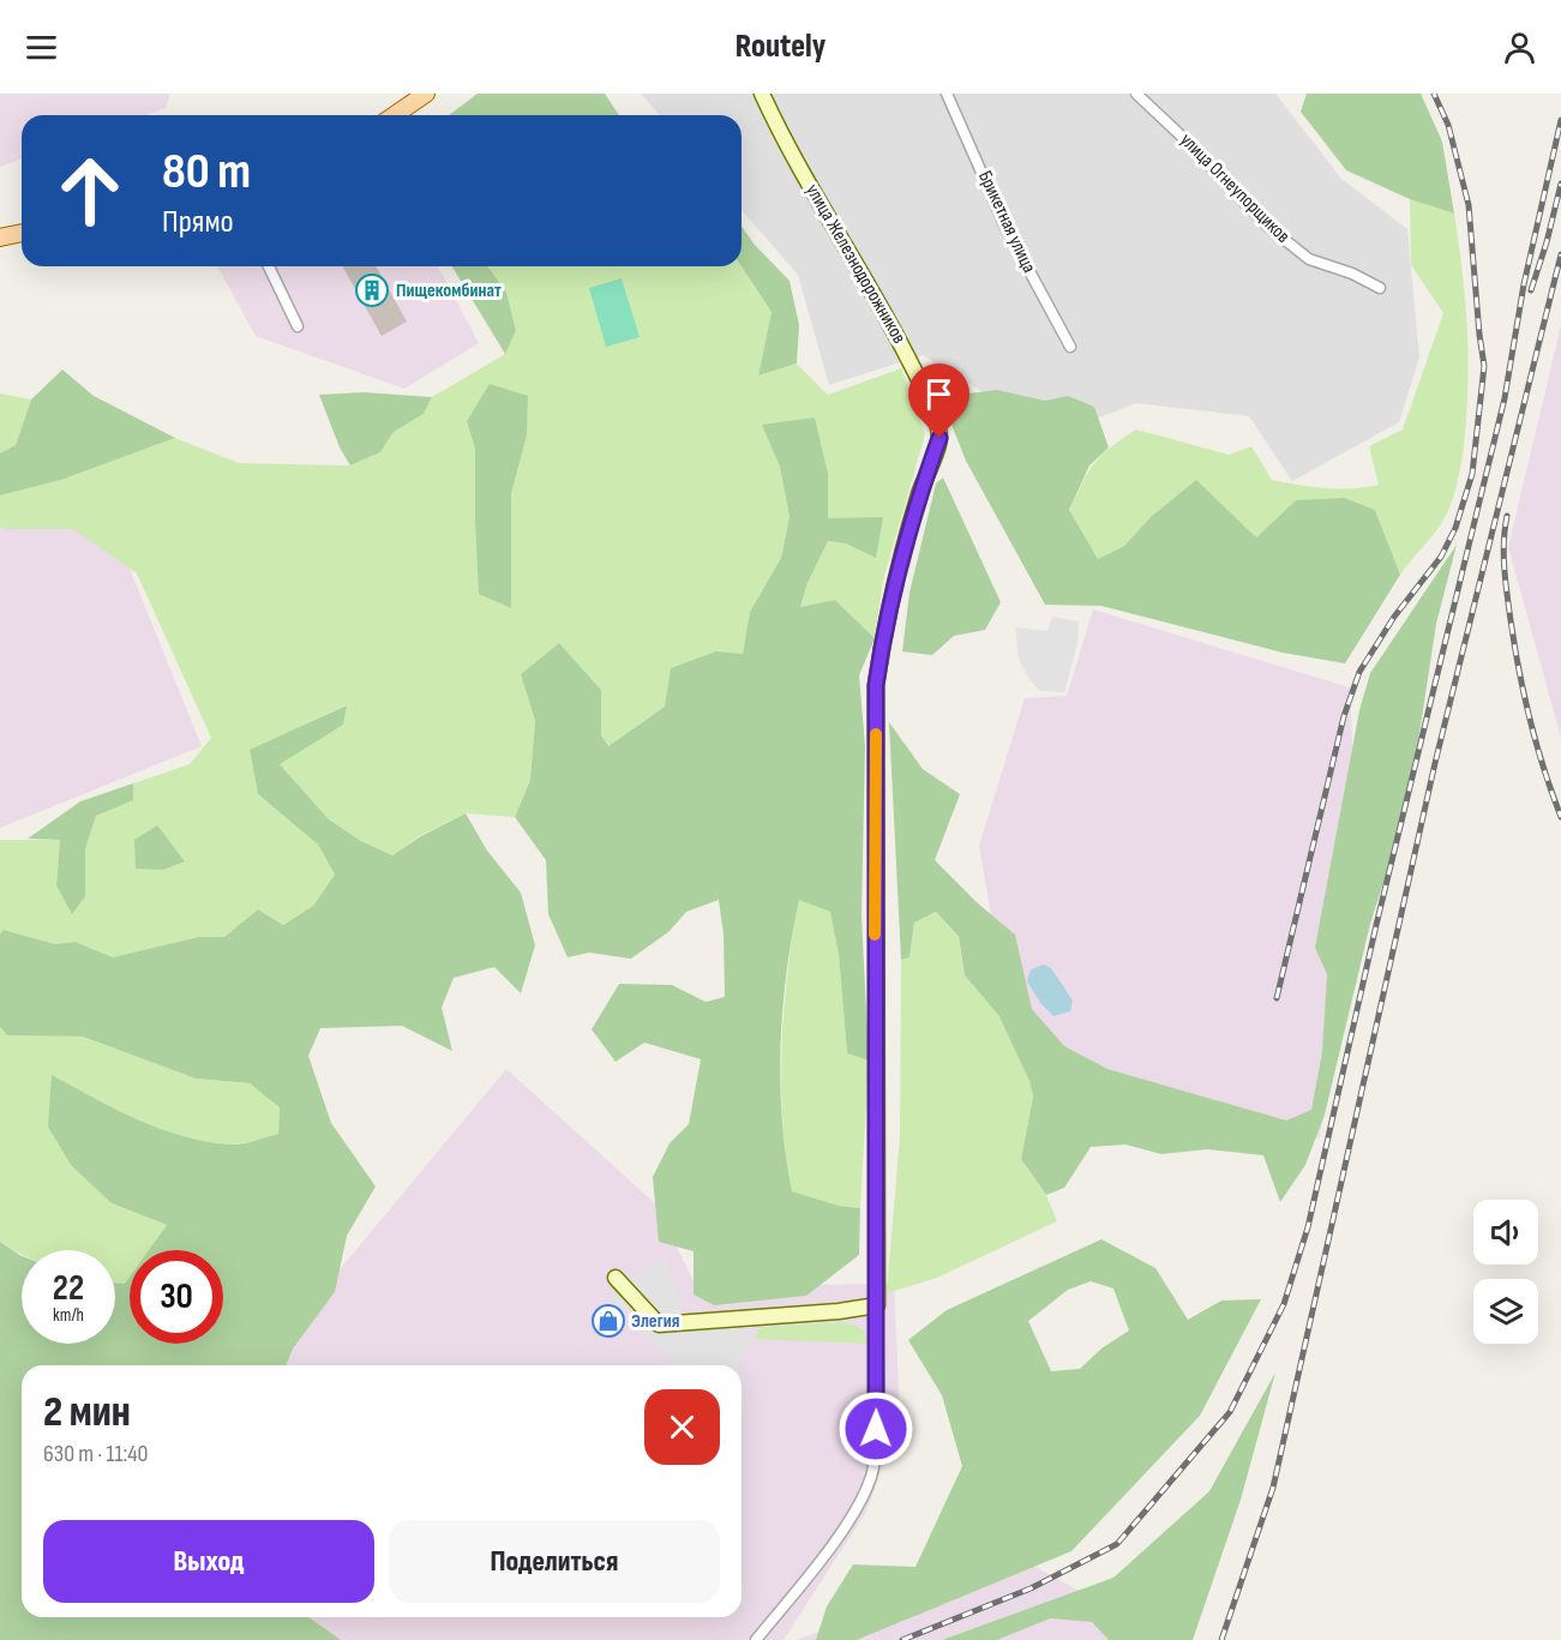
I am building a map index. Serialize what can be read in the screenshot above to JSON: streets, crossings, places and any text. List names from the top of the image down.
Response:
{
  "streets": {
    "street": ["улица Огнеупорщиков", "Брикетная улица", "улица Железнодорожников"]
  },
  "places": {
    "building": ["Пищекомбинат"],
    "shop": ["Элегия"]
  },
  "page": {
    "header": "Routely",
    "turn": ["80 m", "Прямо"],
    "speed": "22 km/h",
    "limit": "30",
    "heading": ["2 мин", "630 m · 11:40"],
    "buttons": ["Выход", "Поделиться"]
  }
}
